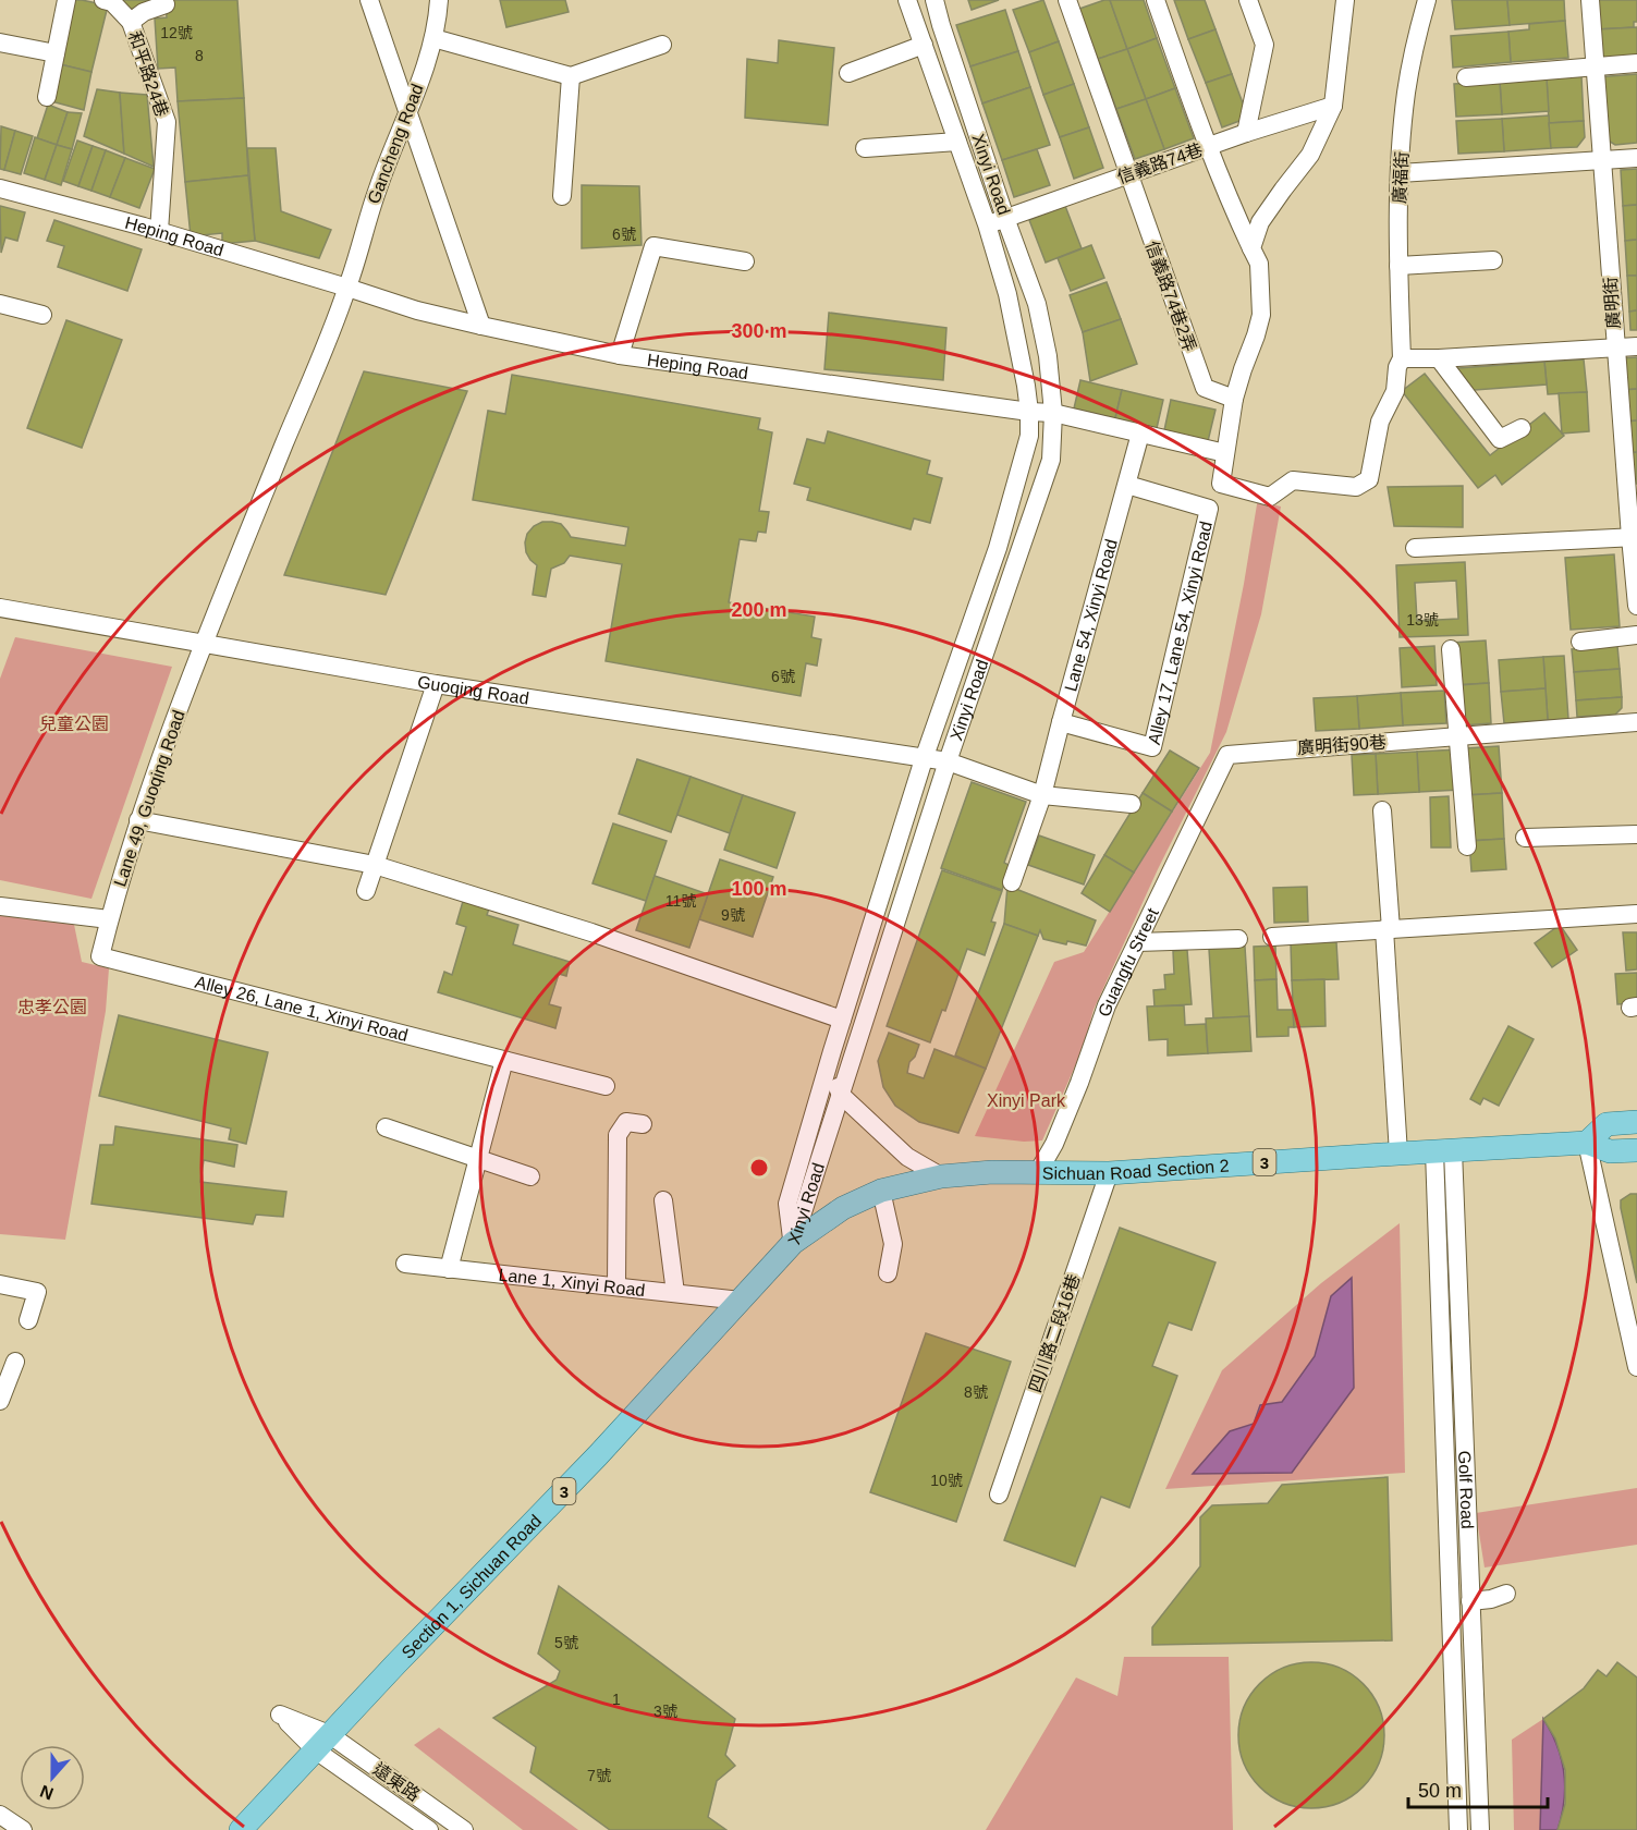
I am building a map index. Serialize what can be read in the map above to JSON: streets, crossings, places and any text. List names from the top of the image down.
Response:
{
  "streets": {
    "main road": ["3", "Sichuan Road Section 2", "Section 1, Sichuan Road"],
    "street": [
      "和平路24巷",
      "Gancheng Road",
      "信義路74巷",
      "Xinyi Road",
      "廣福街",
      "Heping Road",
      "信義路74巷2弄",
      "廣明街",
      "Lane 54, Xinyi Road",
      "Alley 17, Lane 54, Xinyi Road",
      "Guoqing Road",
      "廣明街90巷",
      "Lane 49, Guoqing Road",
      "Guangfu Street",
      "Alley 26, Lane 1, Xinyi Road",
      "Lane 1, Xinyi Road",
      "四川路二段16巷",
      "Golf Road",
      "遠東路"
    ]
  },
  "crossings": [
    ["和平路24巷", "Heping Road"],
    ["Gancheng Road", "Heping Road"],
    ["信義路74巷", "Xinyi Road"],
    ["信義路74巷", "信義路74巷2弄"],
    ["Xinyi Road", "Heping Road"],
    ["Xinyi Road", "Guoqing Road"],
    ["Xinyi Road", "Section 1, Sichuan Road"],
    ["Lane 54, Xinyi Road", "Alley 17, Lane 54, Xinyi Road"],
    ["Lane 54, Xinyi Road", "Guoqing Road"],
    ["Guoqing Road", "Lane 49, Guoqing Road"],
    ["廣明街90巷", "Guangfu Street"],
    ["Lane 49, Guoqing Road", "Alley 26, Lane 1, Xinyi Road"],
    ["Guangfu Street", "Sichuan Road Section 2"],
    ["Sichuan Road Section 2", "四川路二段16巷"],
    ["Sichuan Road Section 2", "Golf Road"],
    ["Sichuan Road Section 2", "Section 1, Sichuan Road"],
    ["Lane 1, Xinyi Road", "Section 1, Sichuan Road"],
    ["Section 1, Sichuan Road", "遠東路"]
  ],
  "parks": ["兒童公園", "忠孝公園", "Xinyi Park"],
  "house_numbers": [
    "12號",
    "8",
    "6號",
    "13號",
    "6號",
    "11號",
    "9號",
    "8號",
    "10號",
    "5號",
    "1",
    "3號",
    "7號"
  ],
  "scale_bar": "50 m",
  "north": "bottom",
  "rings": ["300 m", "200 m", "100 m"]
}
